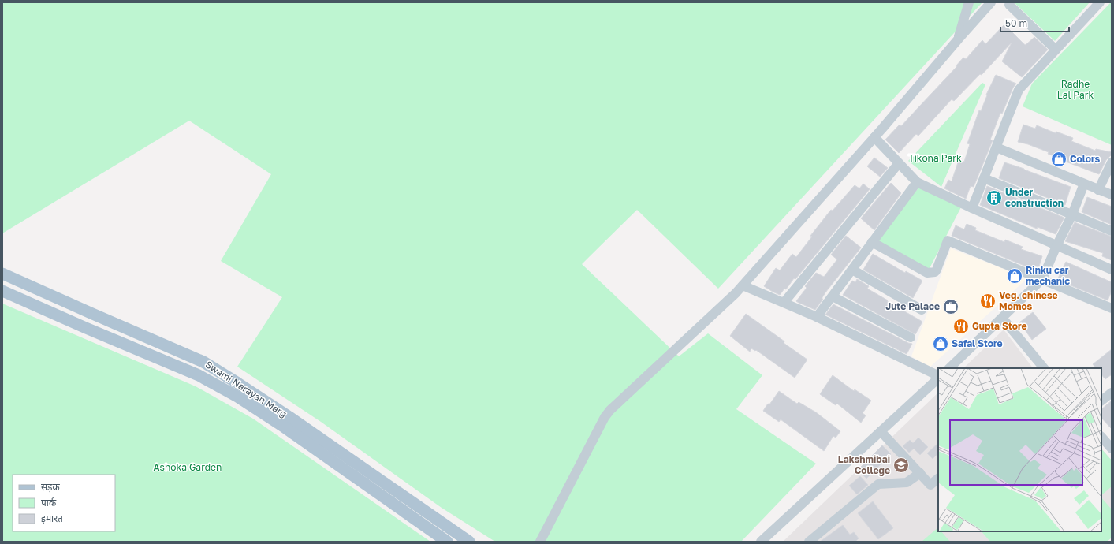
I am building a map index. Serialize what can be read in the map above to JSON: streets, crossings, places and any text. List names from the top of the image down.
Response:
{
  "streets": {
    "main road": ["Swami Narayan Marg"]
  },
  "parks": ["Radhe Lal Park", "Tikona Park", "Ashoka Garden"],
  "places": {
    "shop": ["Colors", "Rinku car mechanic", "Safal Store"],
    "building": ["Under construction"],
    "restaurant": ["Veg. chinese Momos", "Gupta Store"],
    "office": ["Jute Palace"],
    "school or university": ["Lakshmibai College"]
  },
  "legend": ["सड़क", "पार्क", "इमारत"],
  "scale_bar": "50 m"
}
